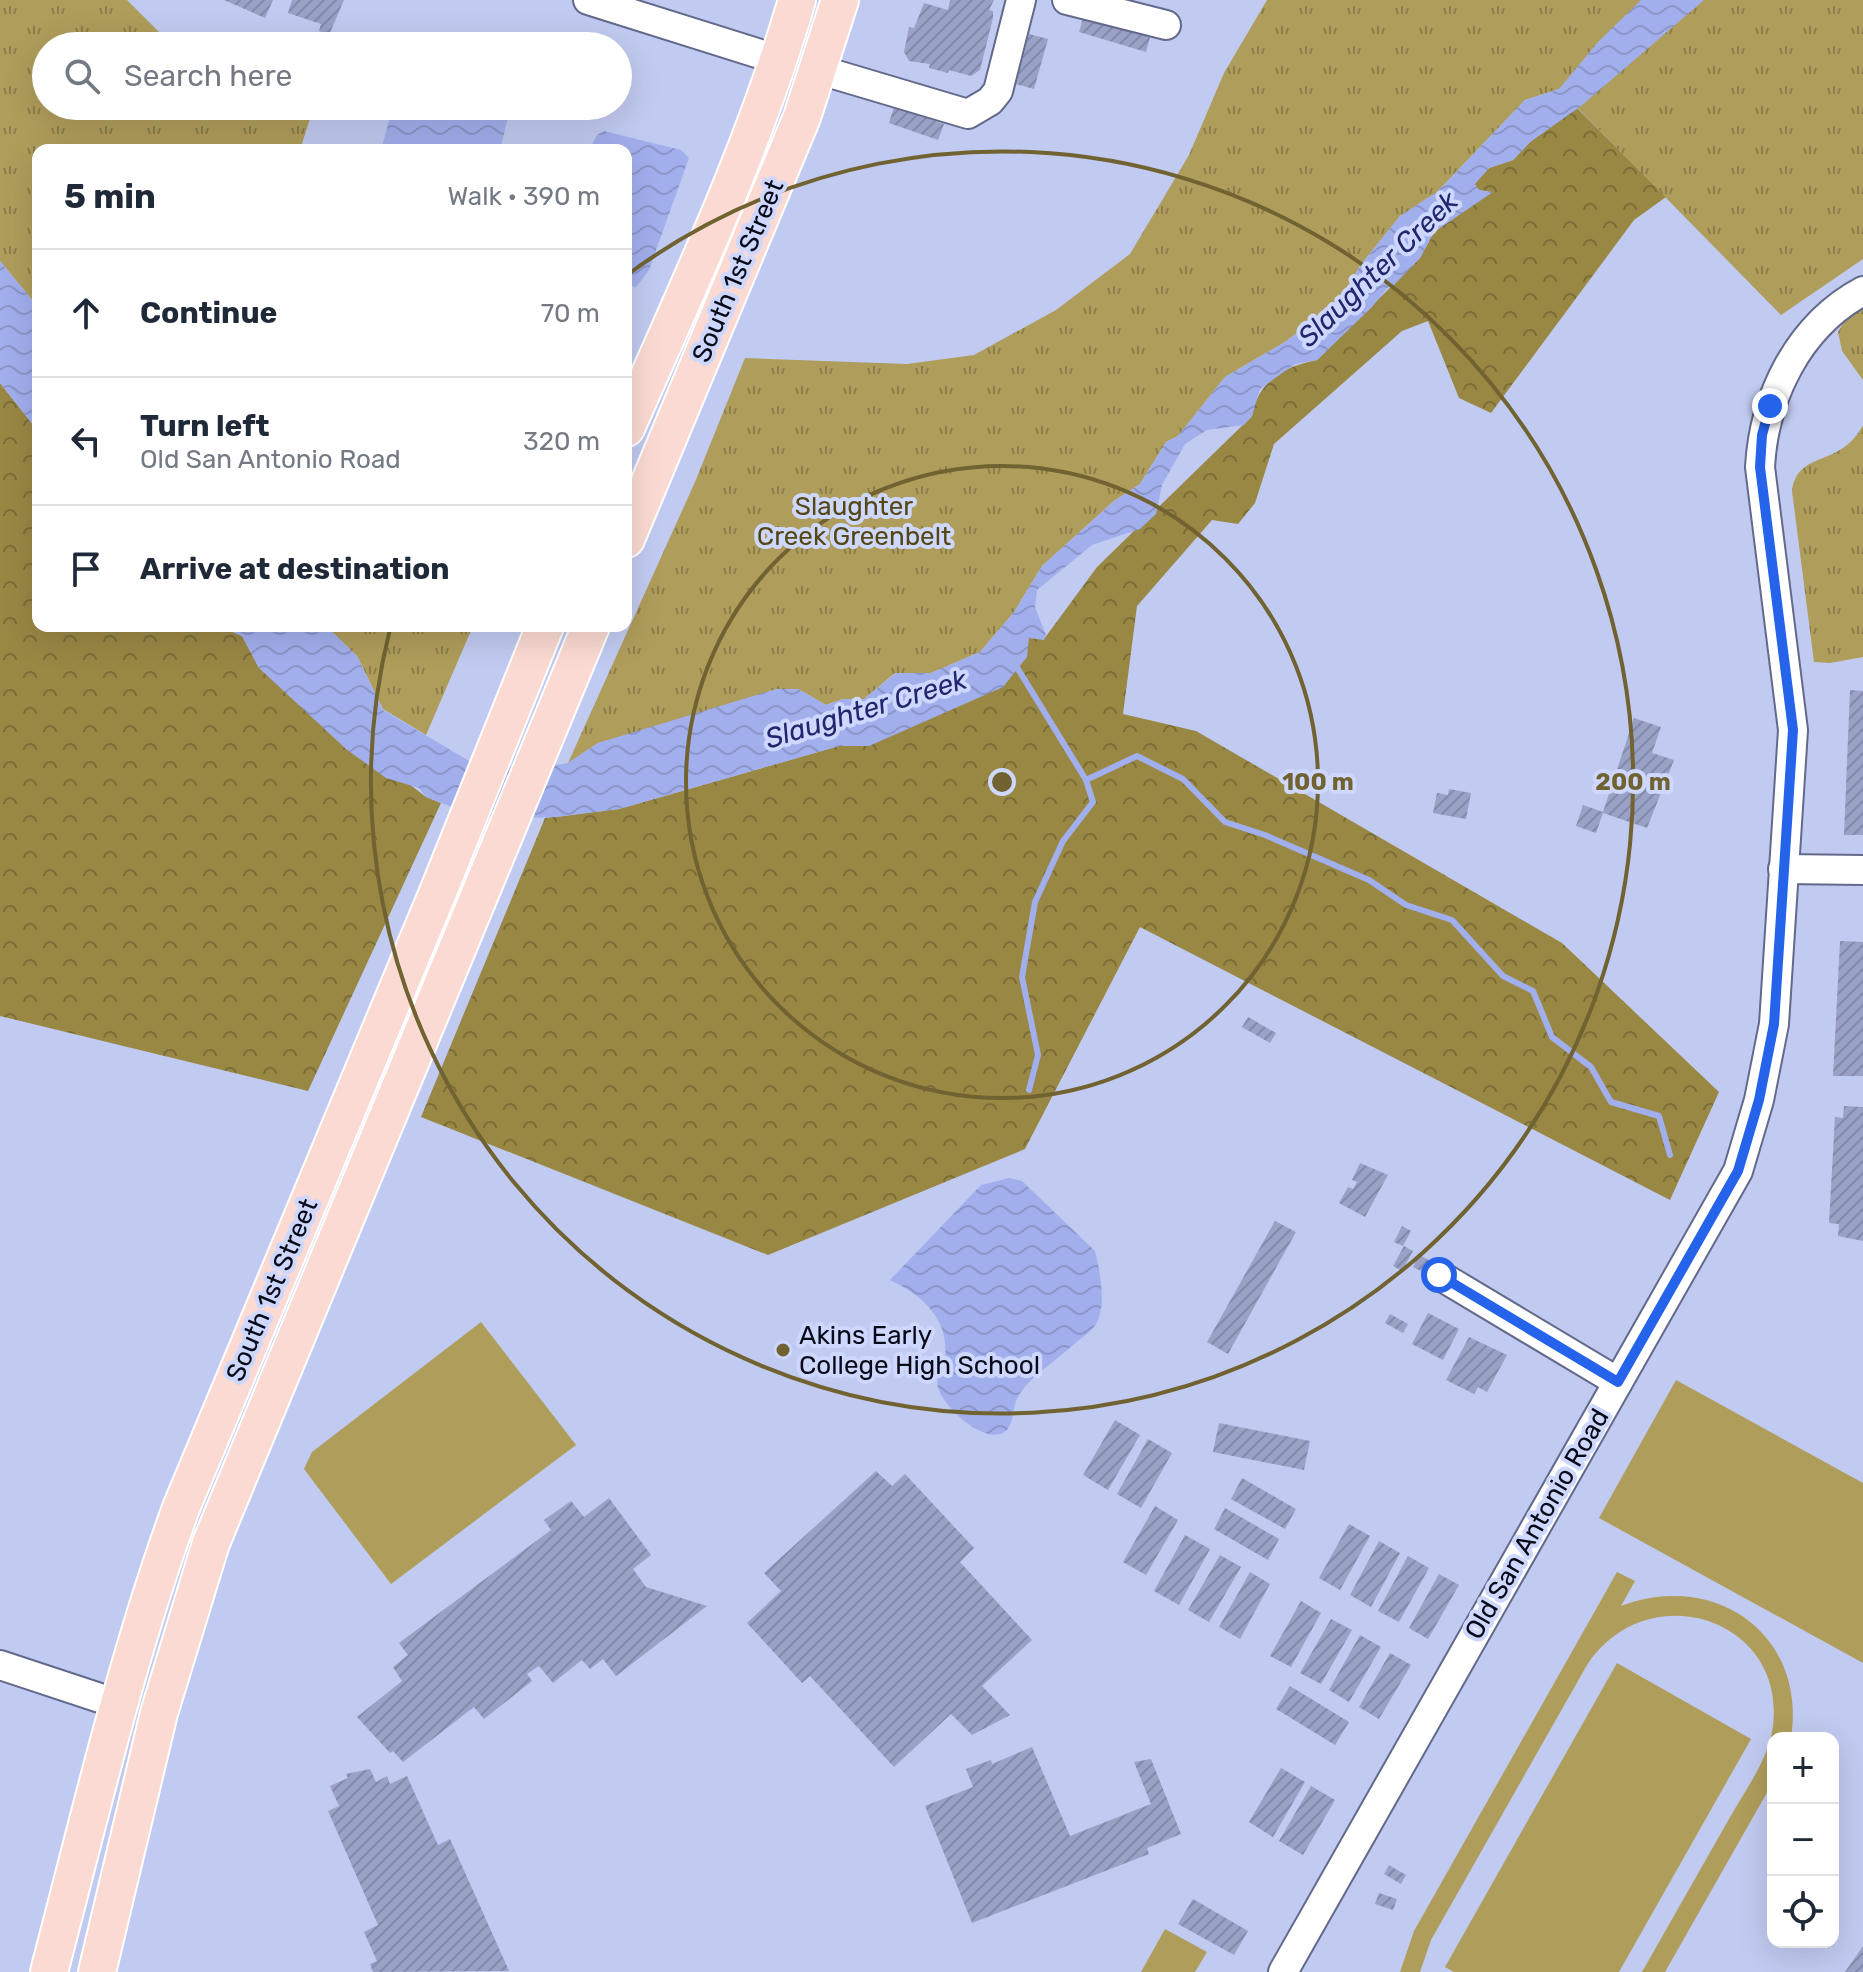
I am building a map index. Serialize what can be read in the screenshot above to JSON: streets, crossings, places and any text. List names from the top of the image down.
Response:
{
  "streets": {
    "main road": ["South 1st Street"],
    "street": ["Old San Antonio Road"]
  },
  "water": ["Slaughter Creek"],
  "parks": ["Slaughter Creek Greenbelt"],
  "places": ["Akins Early College High School"],
  "page": {
    "search": "Search here",
    "heading": ["5 min", "Walk · 390 m"],
    "list": [
      ["Continue", "70 m"],
      ["Turn left", "Old San Antonio Road", "320 m"],
      "Arrive at destination"
    ],
    "map_buttons": ["+", "−"]
  },
  "rings": ["100 m", "200 m"]
}
